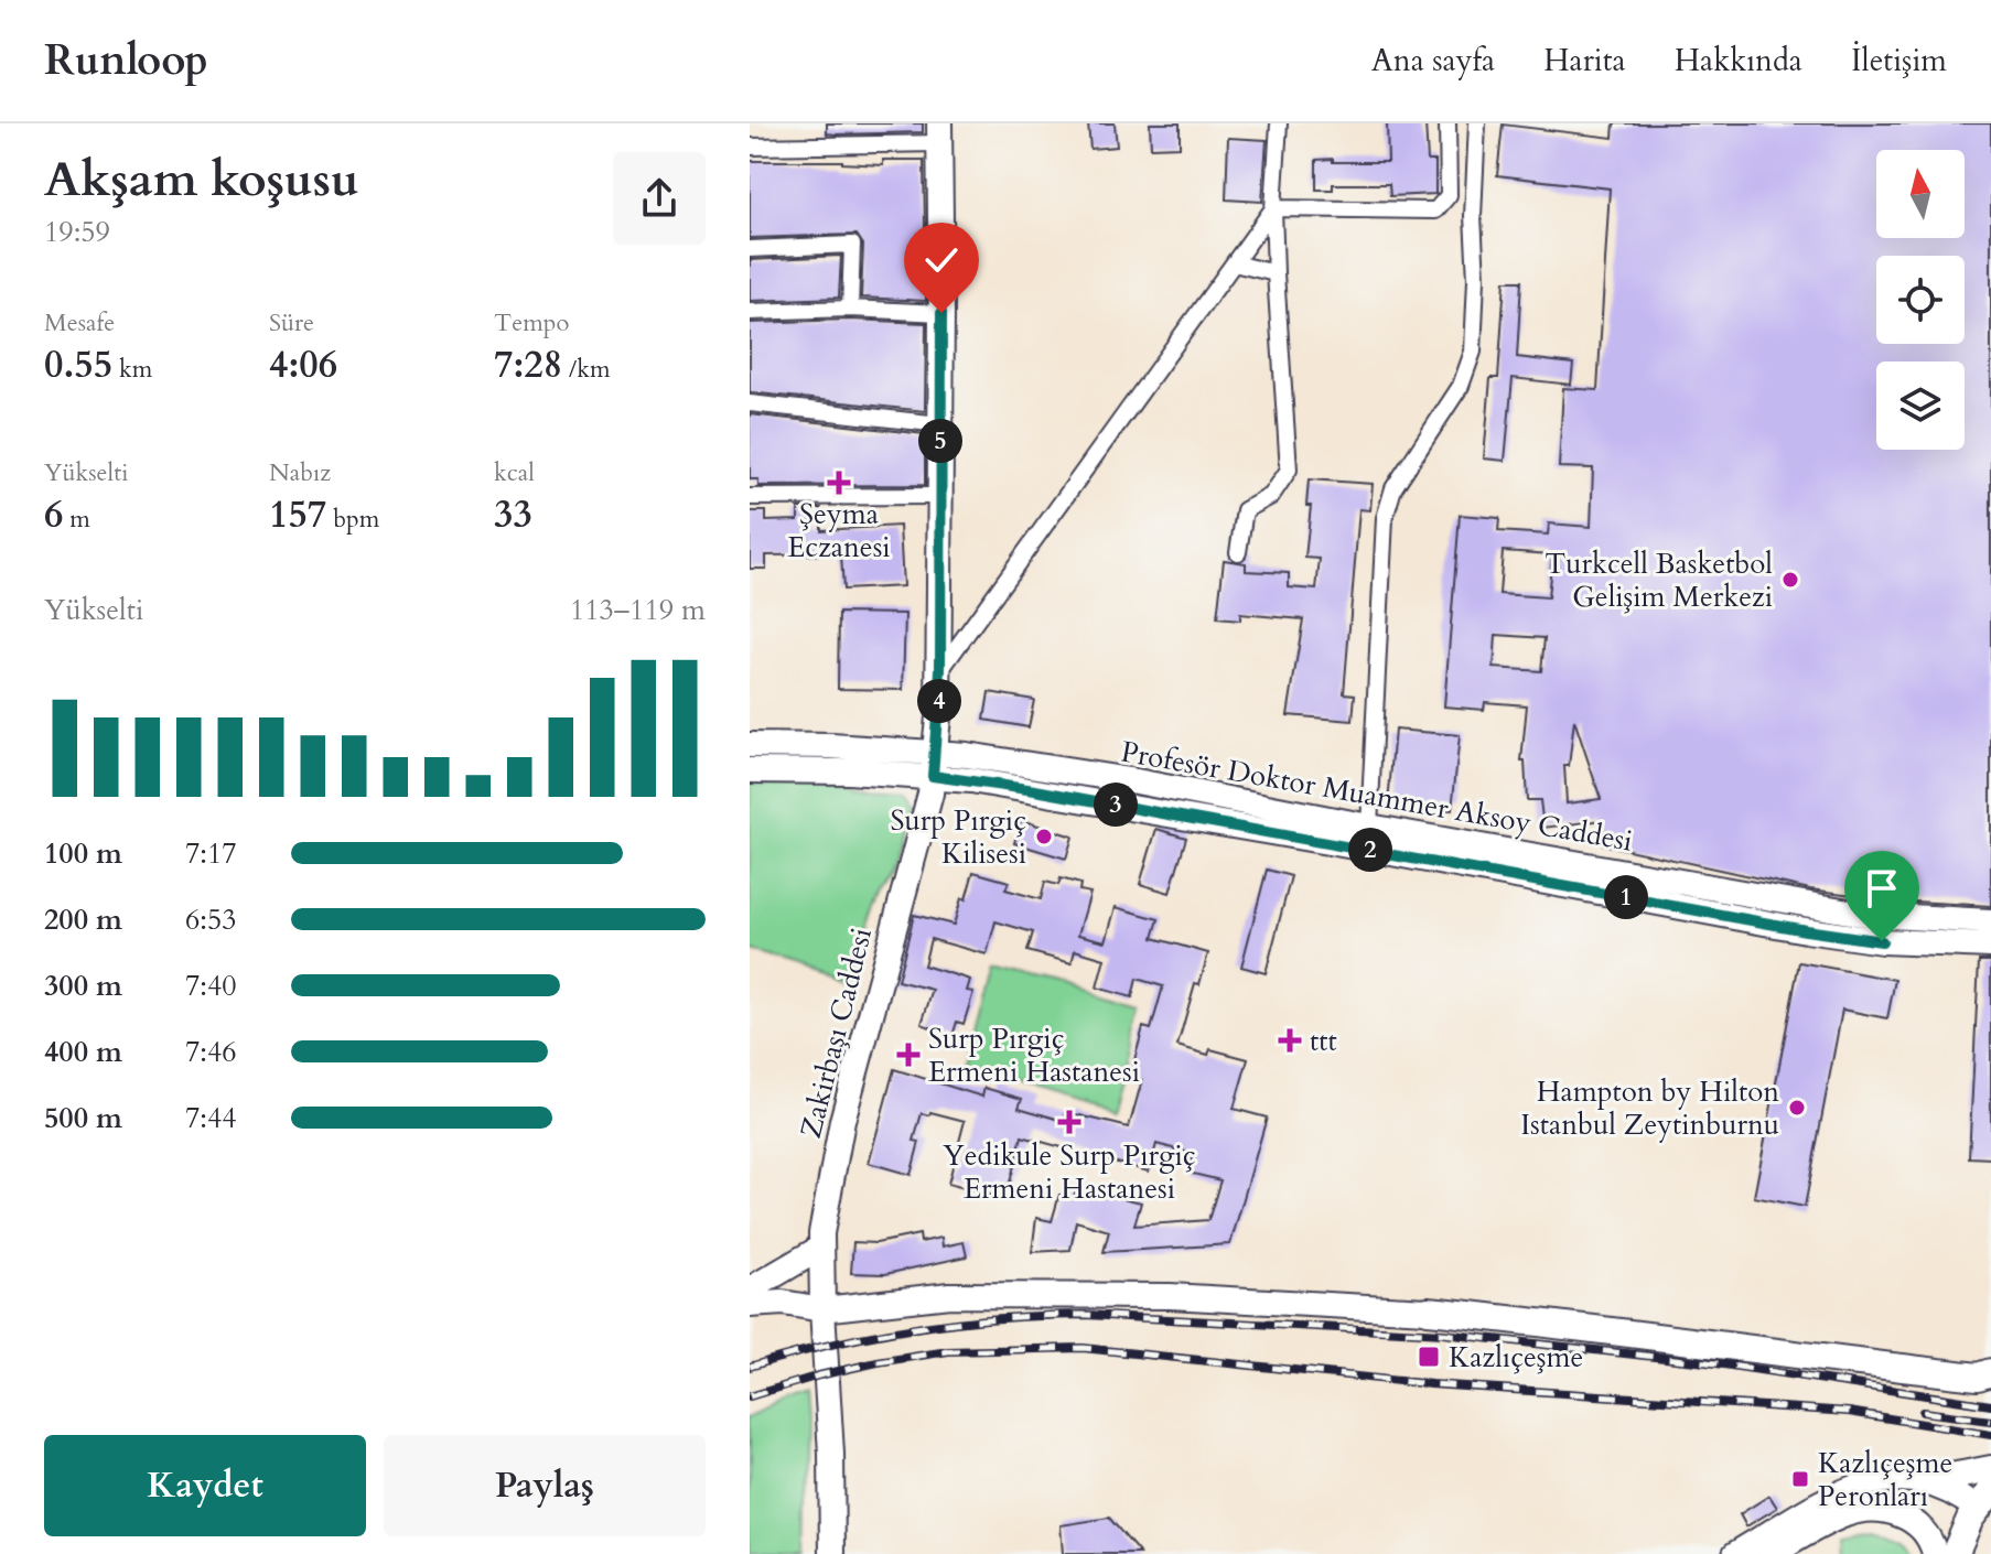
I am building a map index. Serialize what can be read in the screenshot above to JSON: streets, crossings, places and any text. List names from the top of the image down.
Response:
{
  "streets": {
    "main road": ["Profesör Doktor Muammer Aksoy Caddesi", "Zakirbaşı Caddesi"]
  },
  "crossings": [
    ["Profesör Doktor Muammer Aksoy Caddesi", "Zakirbaşı Caddesi"]
  ],
  "places": {
    "health": [
      "Şeyma Eczanesi",
      "ttt",
      "Surp Pırgiç Ermeni Hastanesi",
      "Yedikule Surp Pırgiç Ermeni Hastanesi"
    ],
    "other": ["Turkcell Basketbol Gelişim Merkezi", "Surp Pırgiç Kilisesi", "Hampton by Hilton Istanbul Zeytinburnu"],
    "transit": ["Kazlıçeşme", "Kazlıçeşme Peronları"]
  },
  "north": "top",
  "page": {
    "header": "Runloop",
    "nav": [
      "Ana sayfa",
      "Harita",
      "Hakkında",
      "İletişim"
    ],
    "heading": ["Akşam koşusu", "19:59"],
    "stats": [
      ["Mesafe", "0.55 km"],
      ["Süre", "4:06"],
      ["Tempo", "7:28 /km"],
      ["Yükselti", "6 m"],
      ["Nabız", "157 bpm"],
      ["kcal", "33"]
    ],
    "pins": [
      "5",
      "4",
      "3",
      "2",
      "1"
    ],
    "chart": ["Yükselti", "113–119 m"],
    "list": [
      {
        "name": "100 m",
        "note": "7:17"
      },
      {
        "name": "200 m",
        "note": "6:53"
      },
      {
        "name": "300 m",
        "note": "7:40"
      },
      {
        "name": "400 m",
        "note": "7:46"
      },
      {
        "name": "500 m",
        "note": "7:44"
      }
    ],
    "buttons": ["Kaydet", "Paylaş"]
  }
}
